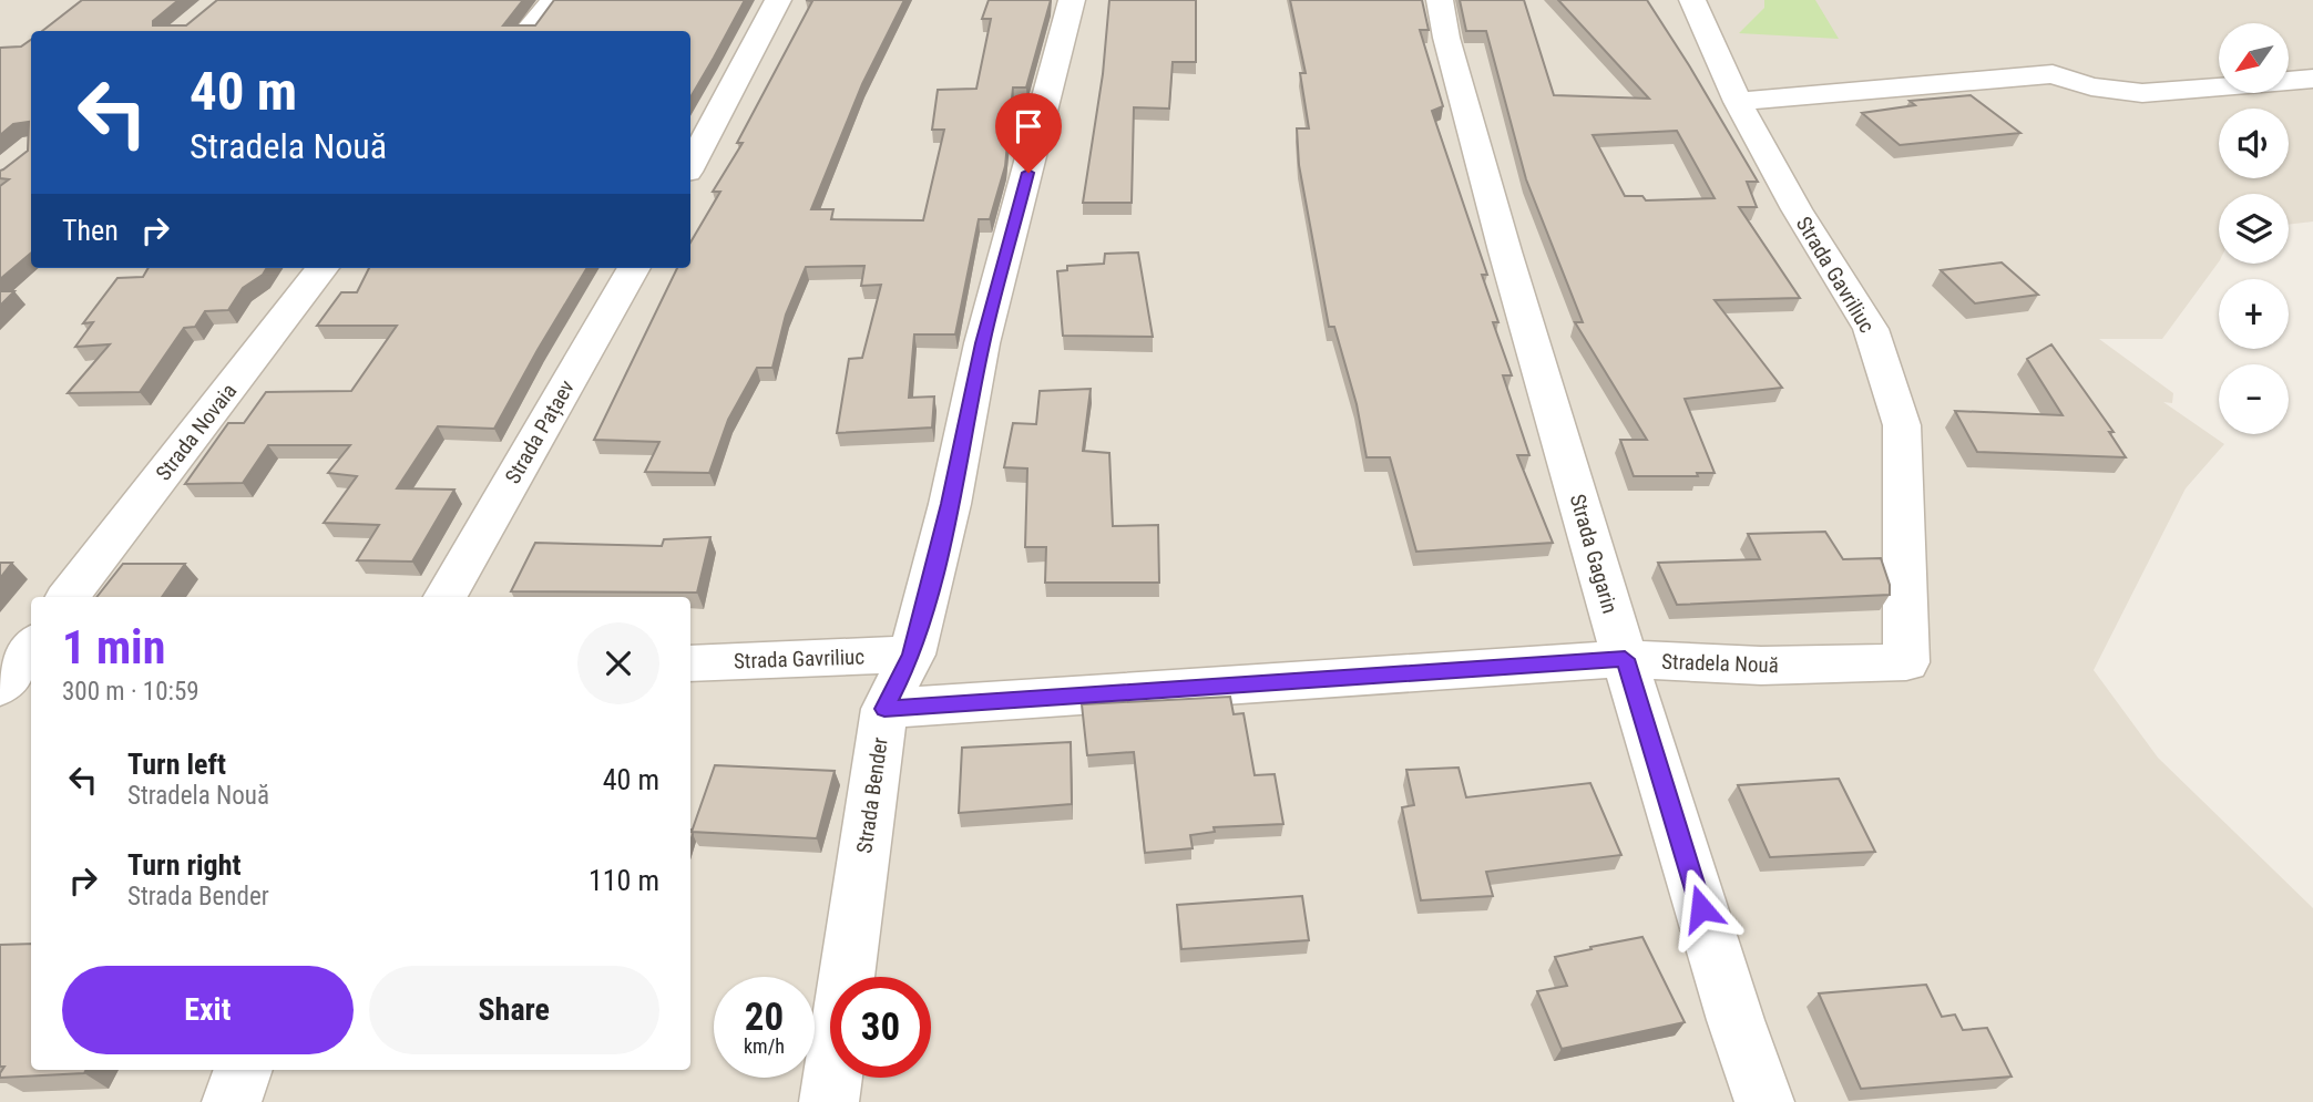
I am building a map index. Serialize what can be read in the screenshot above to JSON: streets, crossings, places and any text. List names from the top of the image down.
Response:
{
  "streets": {
    "street": [
      "Strada Gavriliuc",
      "Strada Novaia",
      "Strada Pațaev",
      "Strada Gagarin",
      "Stradela Nouă",
      "Strada Bender"
    ]
  },
  "crossings": [
    ["Strada Gavriliuc", "Stradela Nouă"],
    ["Strada Gavriliuc", "Strada Bender"],
    ["Strada Gagarin", "Stradela Nouă"],
    ["Stradela Nouă", "Strada Bender"]
  ],
  "north": "bottom left",
  "page": {
    "map_buttons": ["+", "−"],
    "turn": ["40 m", "Stradela Nouă"],
    "then": "Then",
    "heading": ["1 min", "300 m · 10:59"],
    "list": [
      {
        "name": "Turn left",
        "note": "Stradela Nouă",
        "value": "40 m"
      },
      {
        "name": "Turn right",
        "note": "Strada Bender",
        "value": "110 m"
      }
    ],
    "buttons": ["Exit", "Share"],
    "speed": "20 km/h",
    "limit": "30"
  }
}
